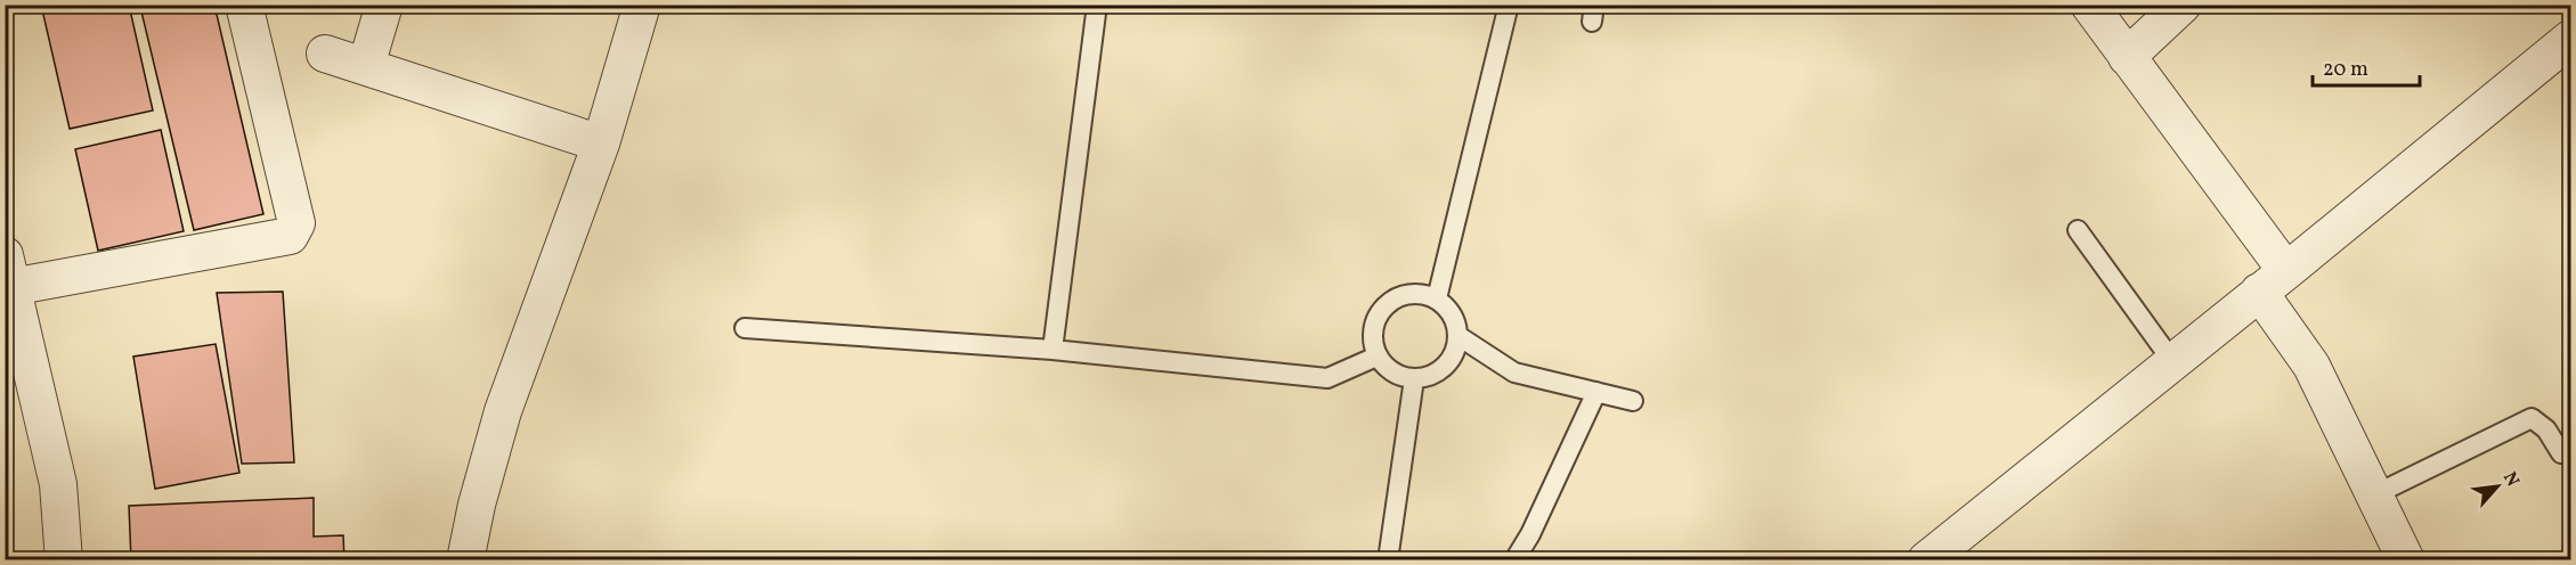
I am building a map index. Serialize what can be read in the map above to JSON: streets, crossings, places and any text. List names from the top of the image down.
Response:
{
  "scale_bar": "20 m",
  "north": "top right"
}
